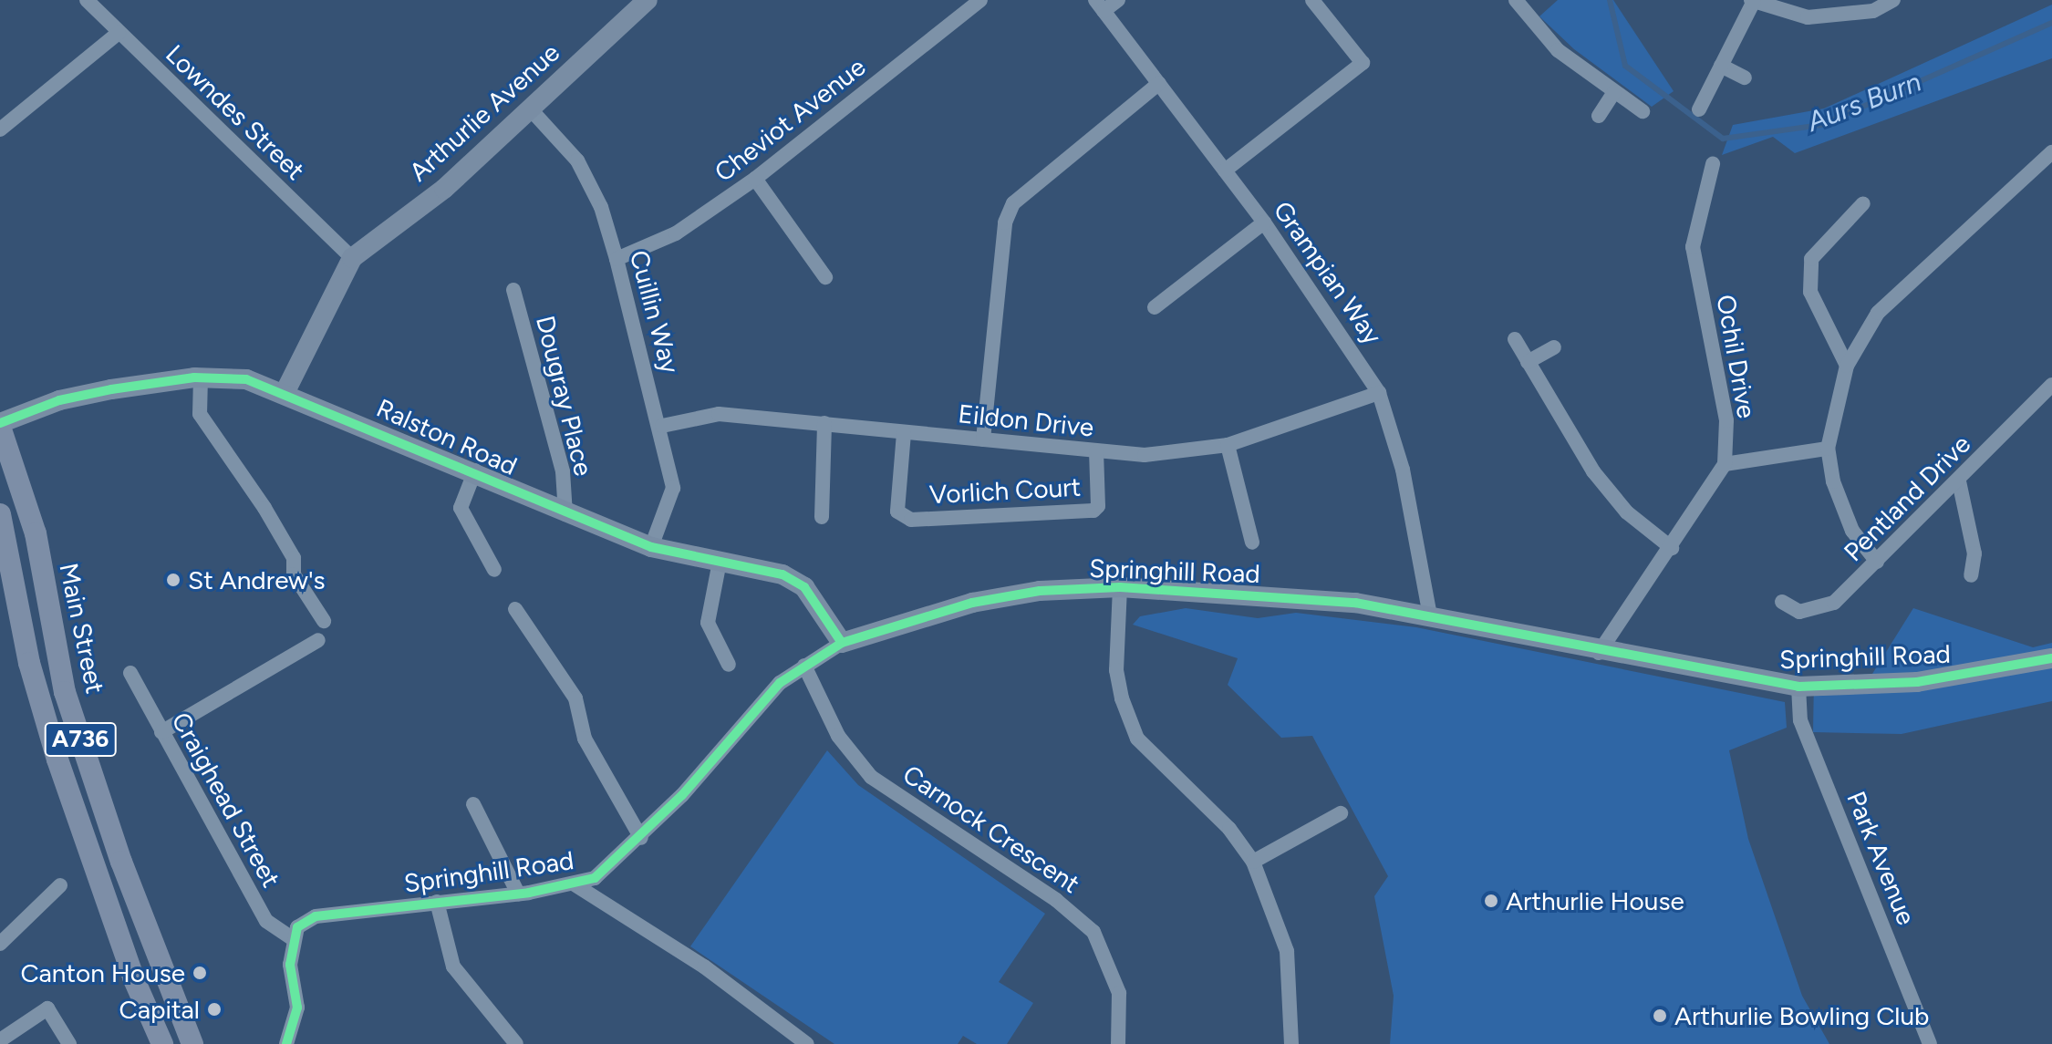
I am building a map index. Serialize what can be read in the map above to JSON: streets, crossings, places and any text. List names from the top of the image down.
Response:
{
  "streets": {
    "main road": ["Main Street", "A736"],
    "street": [
      "Lowndes Street",
      "Arthurlie Avenue",
      "Cheviot Avenue",
      "Grampian Way",
      "Cuillin Way",
      "Ochil Drive",
      "Dougray Place",
      "Eildon Drive",
      "Ralston Road",
      "Vorlich Court",
      "Pentland Drive",
      "Springhill Road",
      "Craighead Street",
      "Carnock Crescent",
      "Park Avenue"
    ]
  },
  "crossings": [
    ["Lowndes Street", "Arthurlie Avenue"],
    ["Arthurlie Avenue", "Cuillin Way"],
    ["Cheviot Avenue", "Cuillin Way"],
    ["Grampian Way", "Eildon Drive"],
    ["Grampian Way", "Springhill Road"],
    ["Cuillin Way", "Eildon Drive"],
    ["Cuillin Way", "Ralston Road"],
    ["Ochil Drive", "Springhill Road"],
    ["Dougray Place", "Ralston Road"],
    ["Eildon Drive", "Vorlich Court"],
    ["Ralston Road", "Springhill Road"],
    ["Ralston Road", "Main Street"],
    ["Springhill Road", "Craighead Street"],
    ["Springhill Road", "Carnock Crescent"],
    ["Springhill Road", "Park Avenue"]
  ],
  "water": ["Aurs Burn"],
  "places": [
    "St Andrew's",
    "Arthurlie House",
    "Canton House",
    "Capital",
    "Arthurlie Bowling Club"
  ]
}
